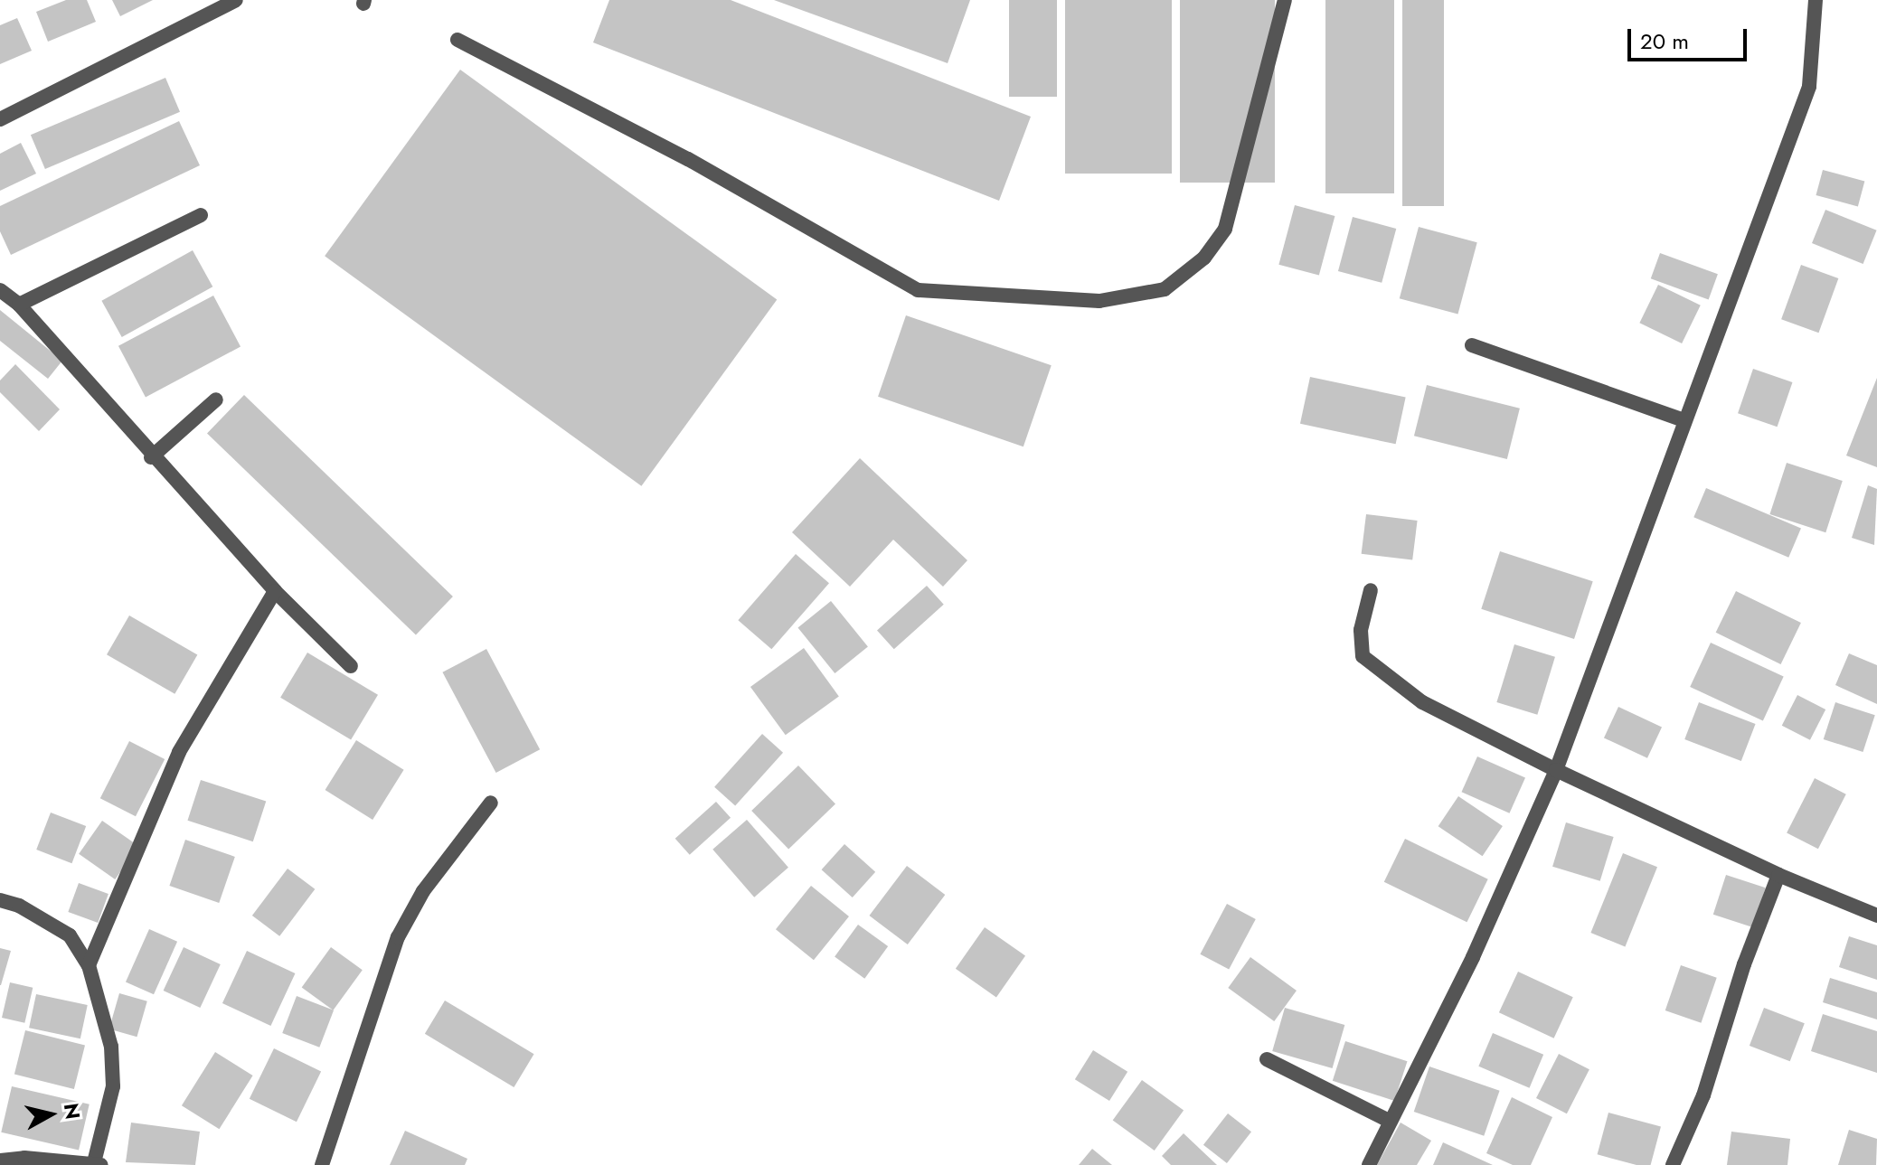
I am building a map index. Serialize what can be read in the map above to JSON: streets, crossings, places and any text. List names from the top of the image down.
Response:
{
  "scale_bar": "20 m",
  "north": "right"
}
